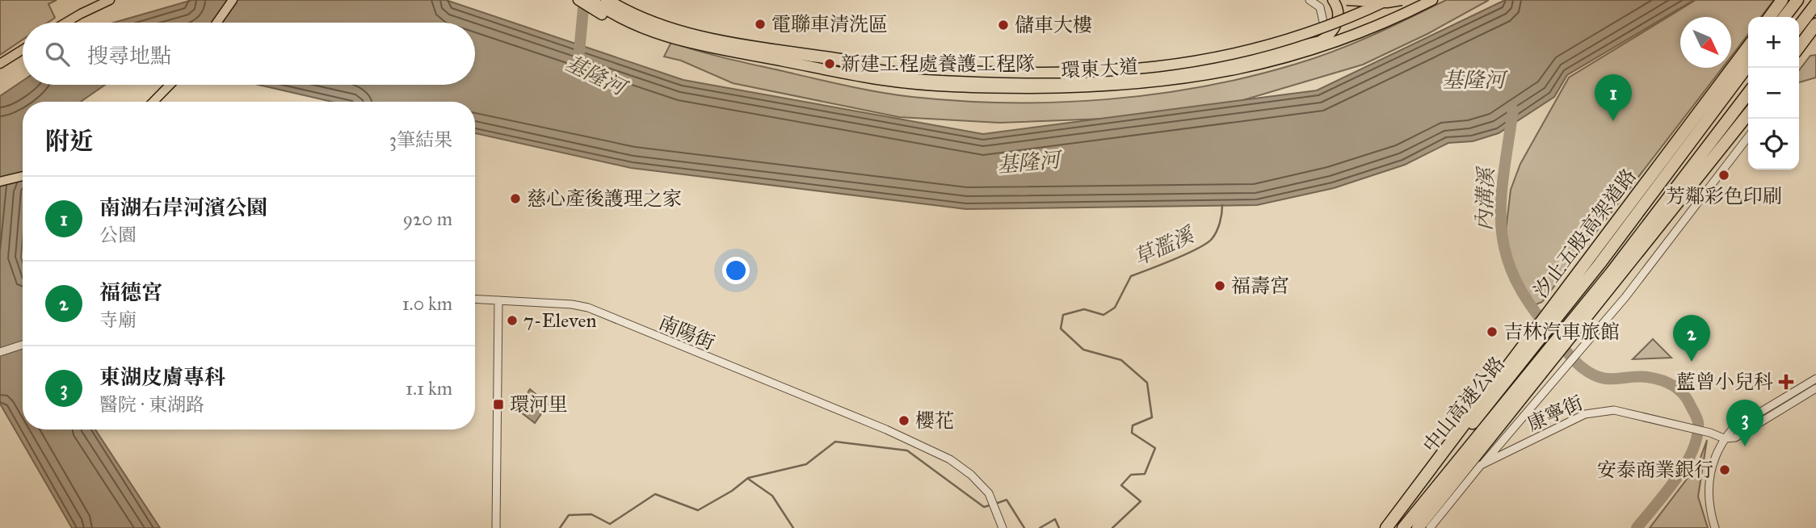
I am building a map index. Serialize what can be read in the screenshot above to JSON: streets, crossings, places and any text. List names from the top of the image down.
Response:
{
  "streets": {
    "highway": ["環東大道", "汐止五股高架道路", "中山高速公路"],
    "street": ["南陽街", "康寧街"]
  },
  "crossings": [
    ["汐止五股高架道路", "中山高速公路"]
  ],
  "water": ["基隆河", "內溝溪", "草濫溪"],
  "places": {
    "other": [
      "電聯車清洗區",
      "儲車大樓",
      "新建工程處養護工程隊",
      "芳鄰彩色印刷",
      "慈心產後護理之家",
      "福壽宮",
      "7-Eleven",
      "吉林汽車旅館",
      "櫻花",
      "安泰商業銀行"
    ],
    "health": ["藍曾小兒科"],
    "transit": ["環河里"]
  },
  "north": "bottom right",
  "page": {
    "map_buttons": ["+", "−"],
    "search": "搜尋地點",
    "pins": ["1", "2", "3"],
    "heading": ["附近", "3筆結果"],
    "list": [
      {
        "mark": "1",
        "name": "南湖右岸河濱公園",
        "note": "公園",
        "value": "920 m"
      },
      {
        "mark": "2",
        "name": "福德宮",
        "note": "寺廟",
        "value": "1.0 km"
      },
      {
        "mark": "3",
        "name": "東湖皮膚專科",
        "note": "醫院 · 東湖路",
        "value": "1.1 km"
      }
    ]
  }
}
